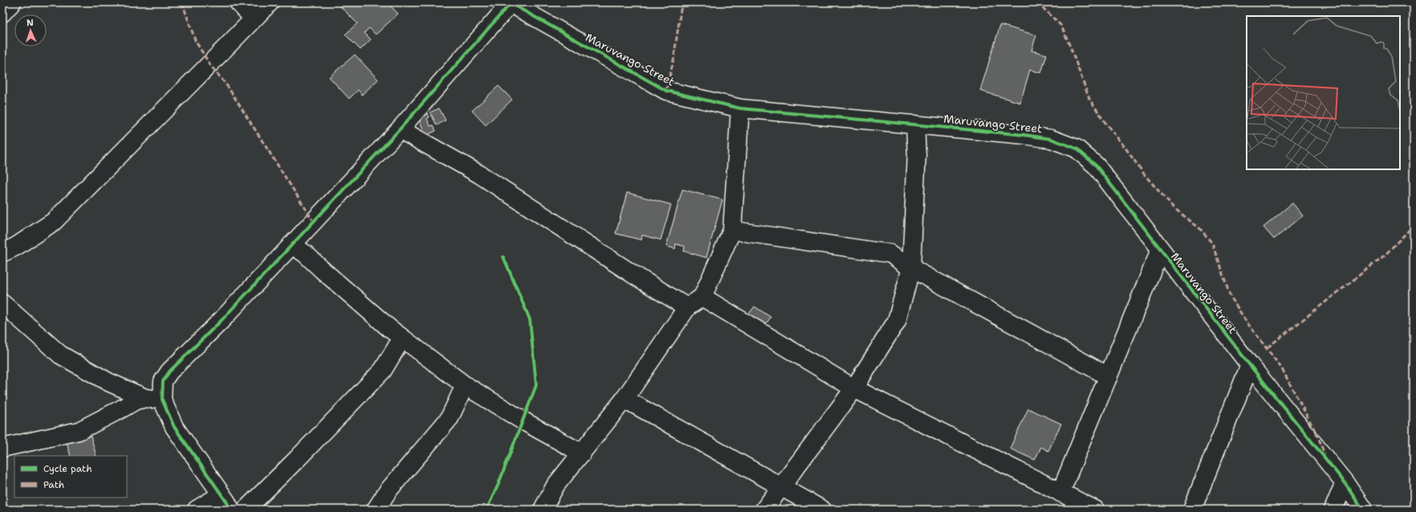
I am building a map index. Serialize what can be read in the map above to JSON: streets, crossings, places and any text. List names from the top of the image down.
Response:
{
  "streets": {
    "street": ["Maruvango Street"]
  },
  "legend": ["Cycle path", "Path"],
  "north": "top"
}
